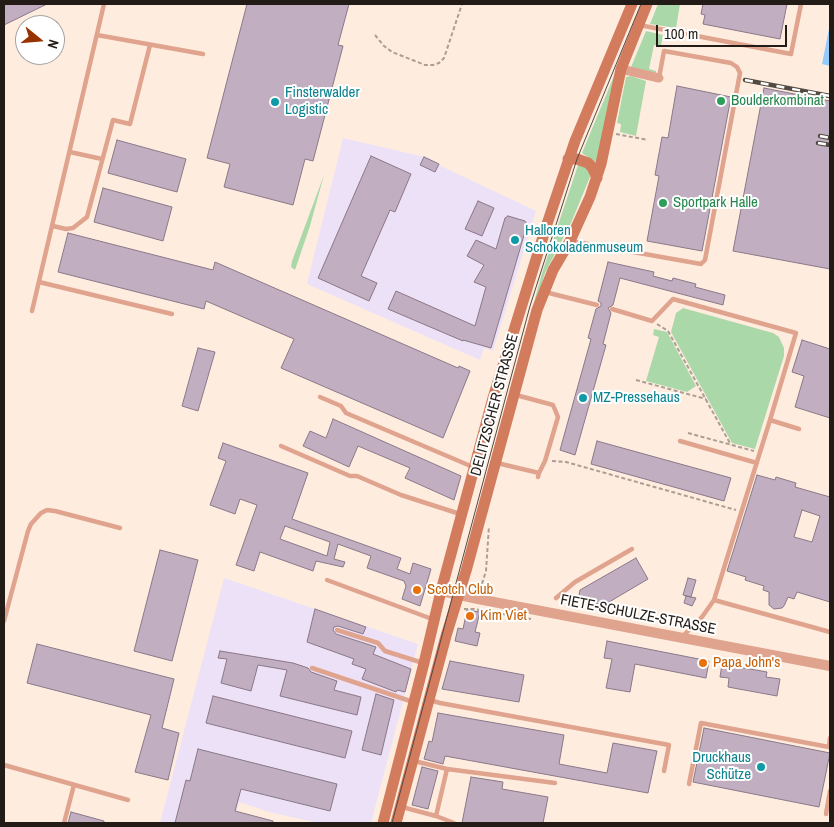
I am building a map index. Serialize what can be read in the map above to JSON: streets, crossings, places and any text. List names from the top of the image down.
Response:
{
  "streets": {
    "main road": ["DELITZSCHER STRASSE"],
    "street": ["FIETE-SCHULZE-STRASSE"]
  },
  "crossings": [
    ["DELITZSCHER STRASSE", "FIETE-SCHULZE-STRASSE"]
  ],
  "places": [
    "Boulderkombinat",
    "Finsterwalder Logistic",
    "Sportpark Halle",
    "Halloren Schokoladenmuseum",
    "MZ-Pressehaus",
    "Scotch Club",
    "Kim Viet",
    "Papa John's",
    "Druckhaus Schütze"
  ],
  "scale_bar": "100 m",
  "north": "right"
}
